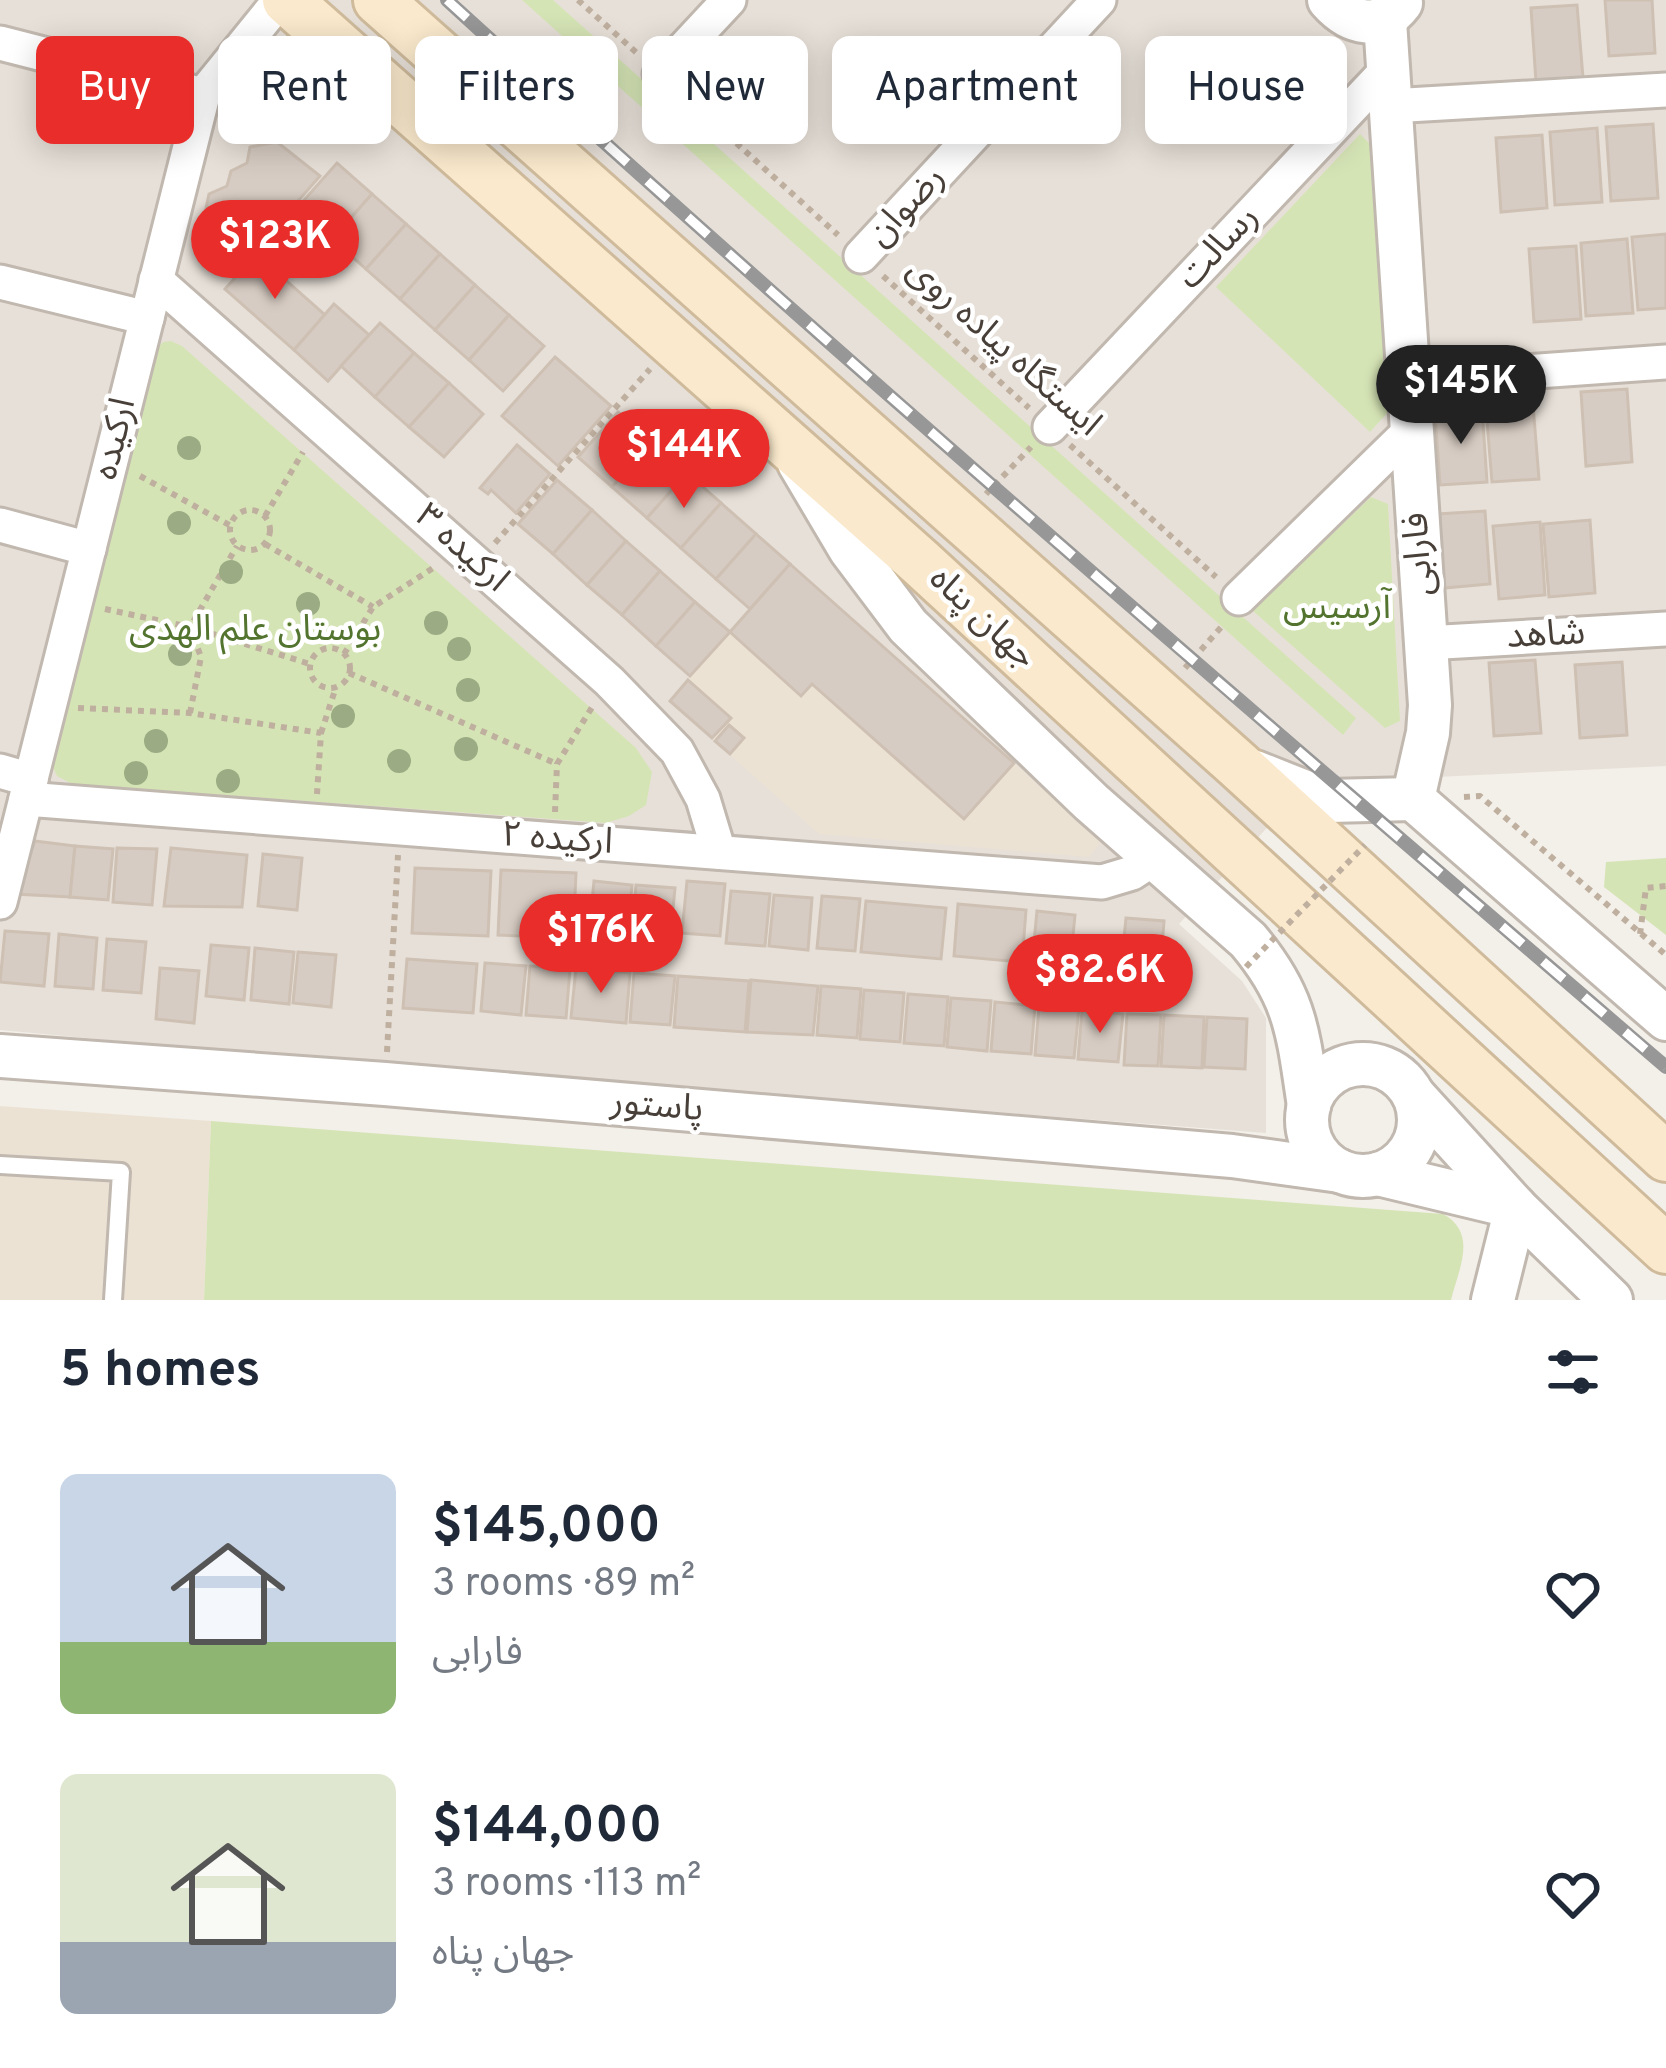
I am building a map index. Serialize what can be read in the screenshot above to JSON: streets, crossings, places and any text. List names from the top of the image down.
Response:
{
  "streets": {
    "main road": ["جهان پناه"],
    "street": [
      "رضوان",
      "رسالت",
      "ارکیده",
      "ارکیده ۳",
      "فارابی",
      "شاهد",
      "ارکیده ۲",
      "پاستور"
    ],
    "path": ["ایستگاه پیاده روی"]
  },
  "crossings": [
    ["رضوان", "ایستگاه پیاده روی"],
    ["رسالت", "ایستگاه پیاده روی"],
    ["رسالت", "فارابی"],
    ["ارکیده", "ارکیده ۳"],
    ["ارکیده", "جهان پناه"],
    ["ارکیده", "ارکیده ۲"],
    ["ارکیده ۳", "ارکیده ۲"],
    ["فارابی", "شاهد"]
  ],
  "parks": ["آرسیس", "بوستان علم الهدی"],
  "page": {
    "chip": [
      "Buy",
      "Rent",
      "Filters",
      "New",
      "Apartment",
      "House"
    ],
    "price": [
      "$123K",
      "$145K",
      "$144K",
      "$176K",
      "$82.6K"
    ],
    "heading": "5 homes",
    "list": [
      {
        "name": "$145,000",
        "note": "3 rooms · 89 m² · فارابی"
      },
      {
        "name": "$144,000",
        "note": "3 rooms · 113 m² · جهان پناه"
      }
    ]
  }
}
